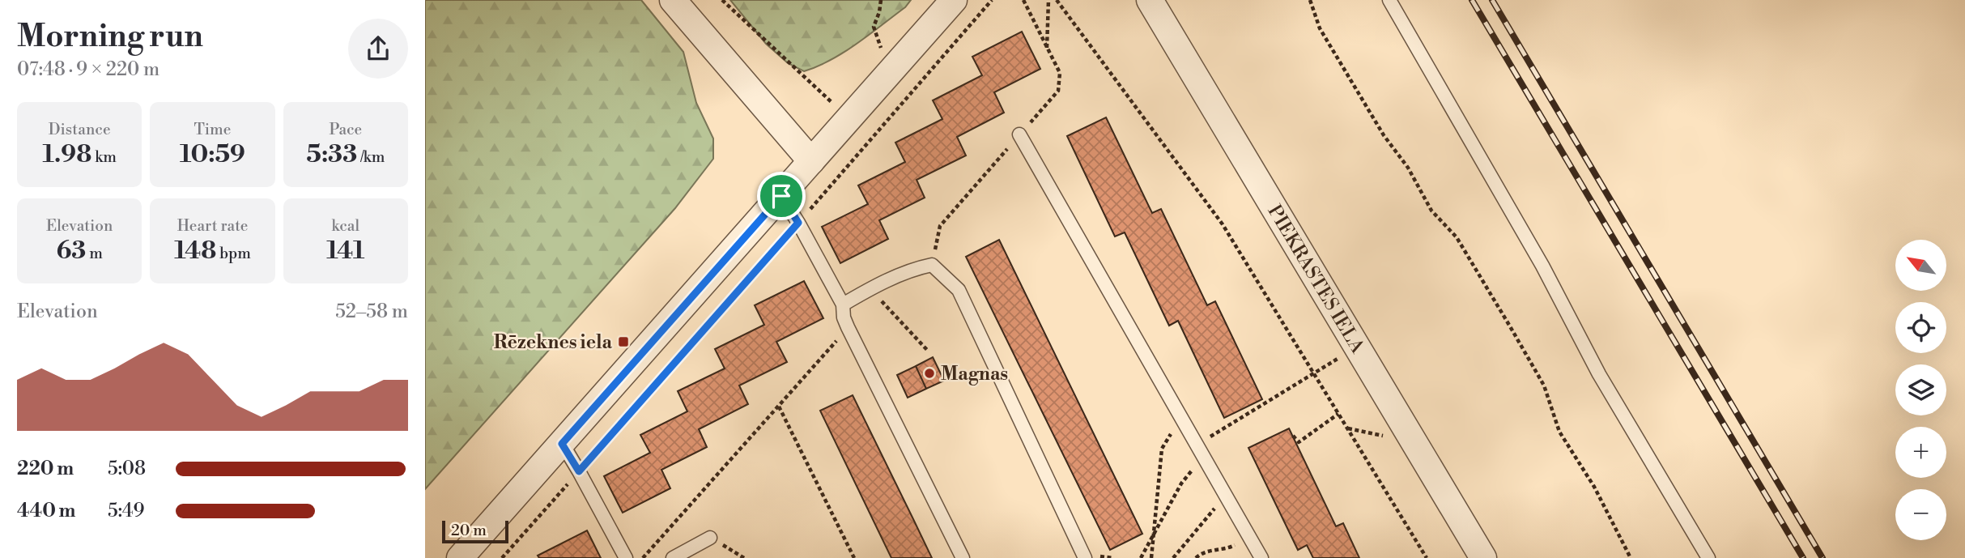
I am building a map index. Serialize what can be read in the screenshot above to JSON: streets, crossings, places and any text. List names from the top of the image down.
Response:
{
  "streets": {
    "street": ["PIEKRASTES IELA"]
  },
  "places": {
    "transit": ["Rēzeknes iela"],
    "other": ["Magnas"]
  },
  "scale_bar": "20 m",
  "north": "top left",
  "page": {
    "heading": ["Morning run", "07:48 · 9 × 220 m"],
    "stats": [
      ["Distance", "1.98 km"],
      ["Time", "10:59"],
      ["Pace", "5:33 /km"],
      ["Elevation", "63 m"],
      ["Heart rate", "148 bpm"],
      ["kcal", "141"]
    ],
    "map_buttons": ["+", "−"],
    "chart": ["Elevation", "52–58 m"],
    "list": [
      {
        "name": "220 m",
        "note": "5:08"
      },
      {
        "name": "440 m",
        "note": "5:49"
      }
    ],
    "scale": "20 m"
  }
}
